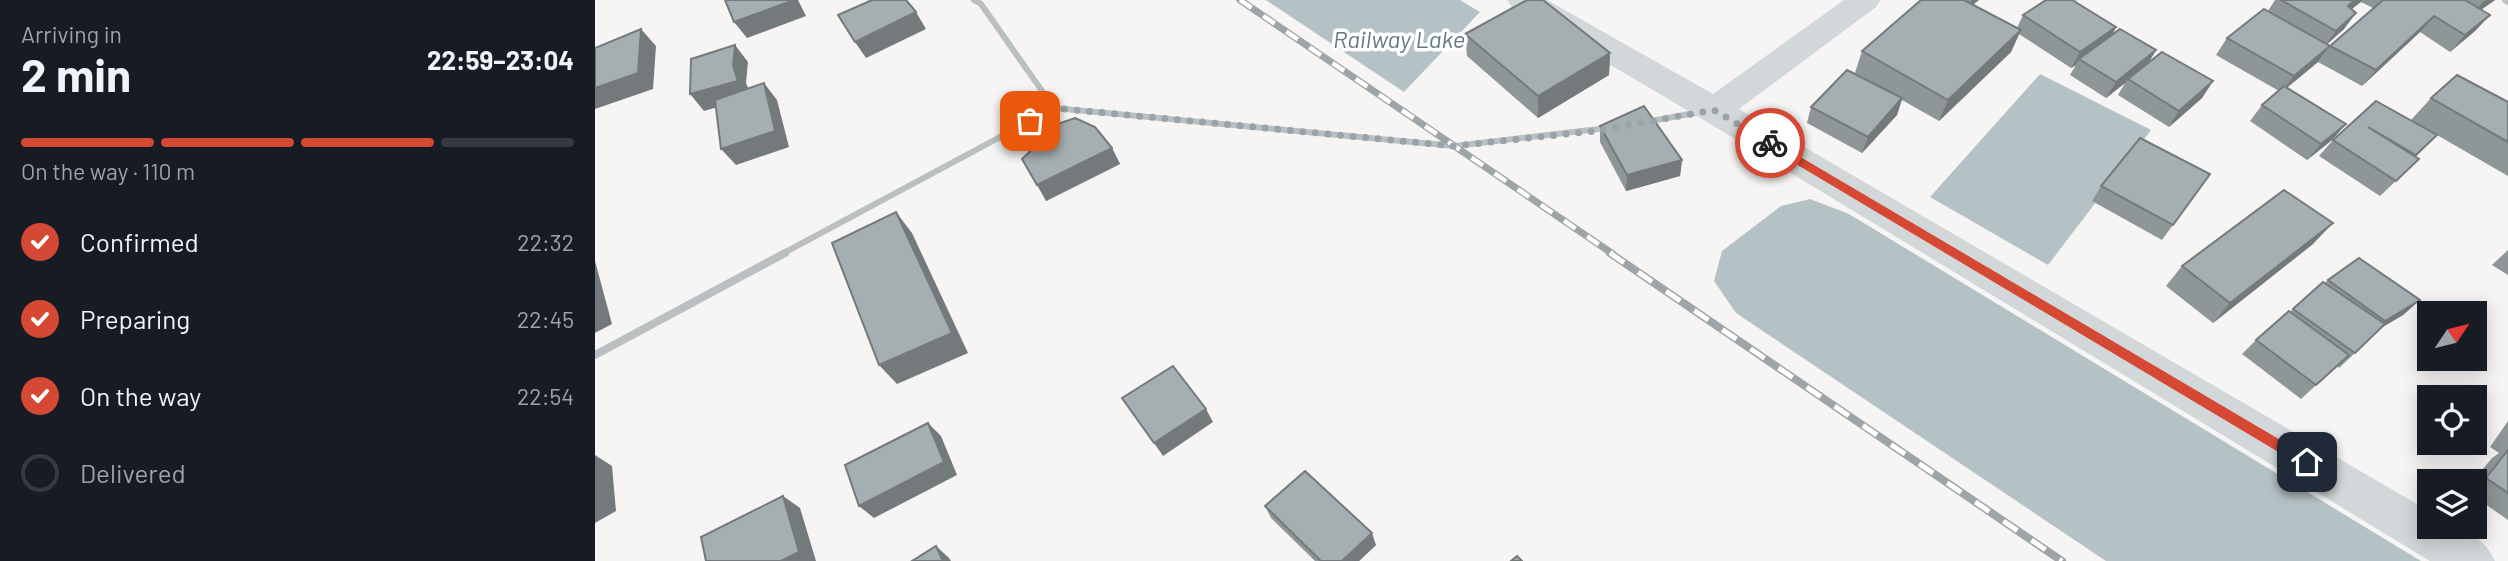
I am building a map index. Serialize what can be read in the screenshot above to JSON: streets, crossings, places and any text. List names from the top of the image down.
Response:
{
  "water": ["Railway Lake"],
  "north": "top right",
  "page": {
    "heading": ["2 min", "Arriving in", "22:59–23:04"],
    "bar": "On the way · 110 m",
    "list": [
      ["Confirmed", "22:32"],
      ["Preparing", "22:45"],
      ["On the way", "22:54"],
      "Delivered"
    ]
  }
}
